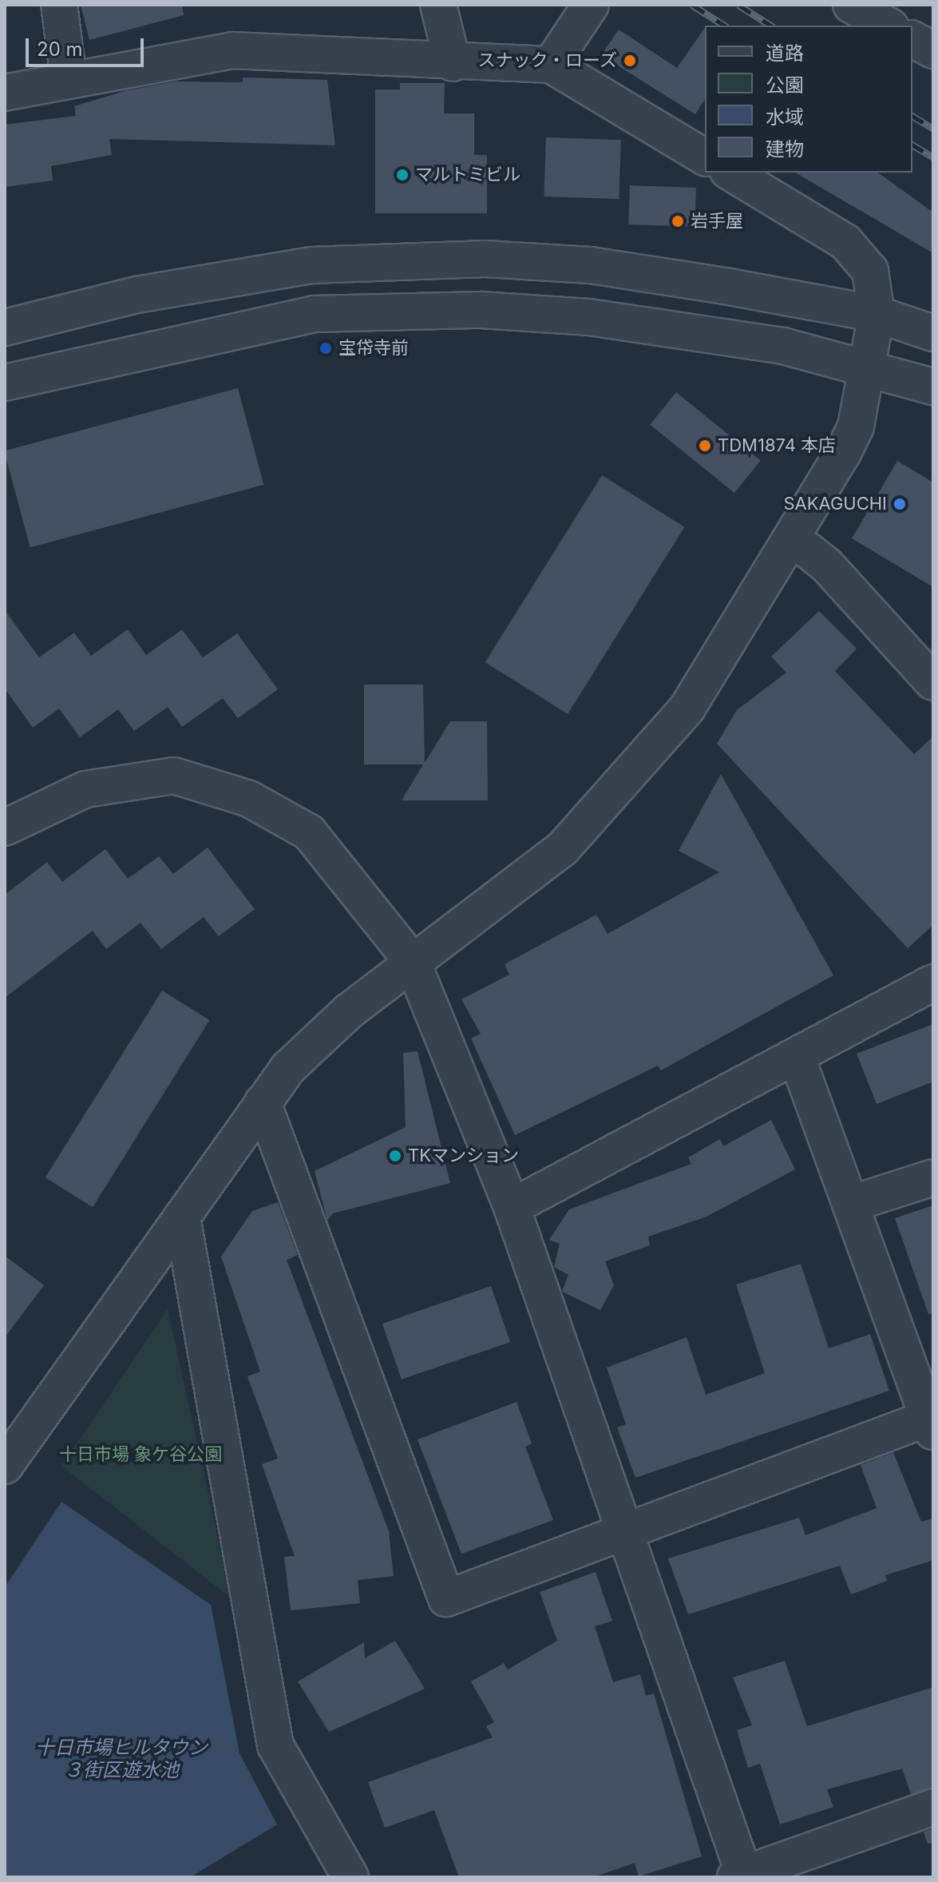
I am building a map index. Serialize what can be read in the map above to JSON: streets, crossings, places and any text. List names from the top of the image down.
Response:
{
  "water": ["十日市場ヒルタウン ３街区遊水池"],
  "parks": ["十日市場 象ケ谷公園"],
  "places": [
    "スナック・ローズ",
    "マルトミビル",
    "岩手屋",
    "宝帒寺前",
    "TDM1874 本店",
    "SAKAGUCHI",
    "TKマンション"
  ],
  "legend": [
    "道路",
    "公園",
    "水域",
    "建物"
  ],
  "scale_bar": "20 m"
}
